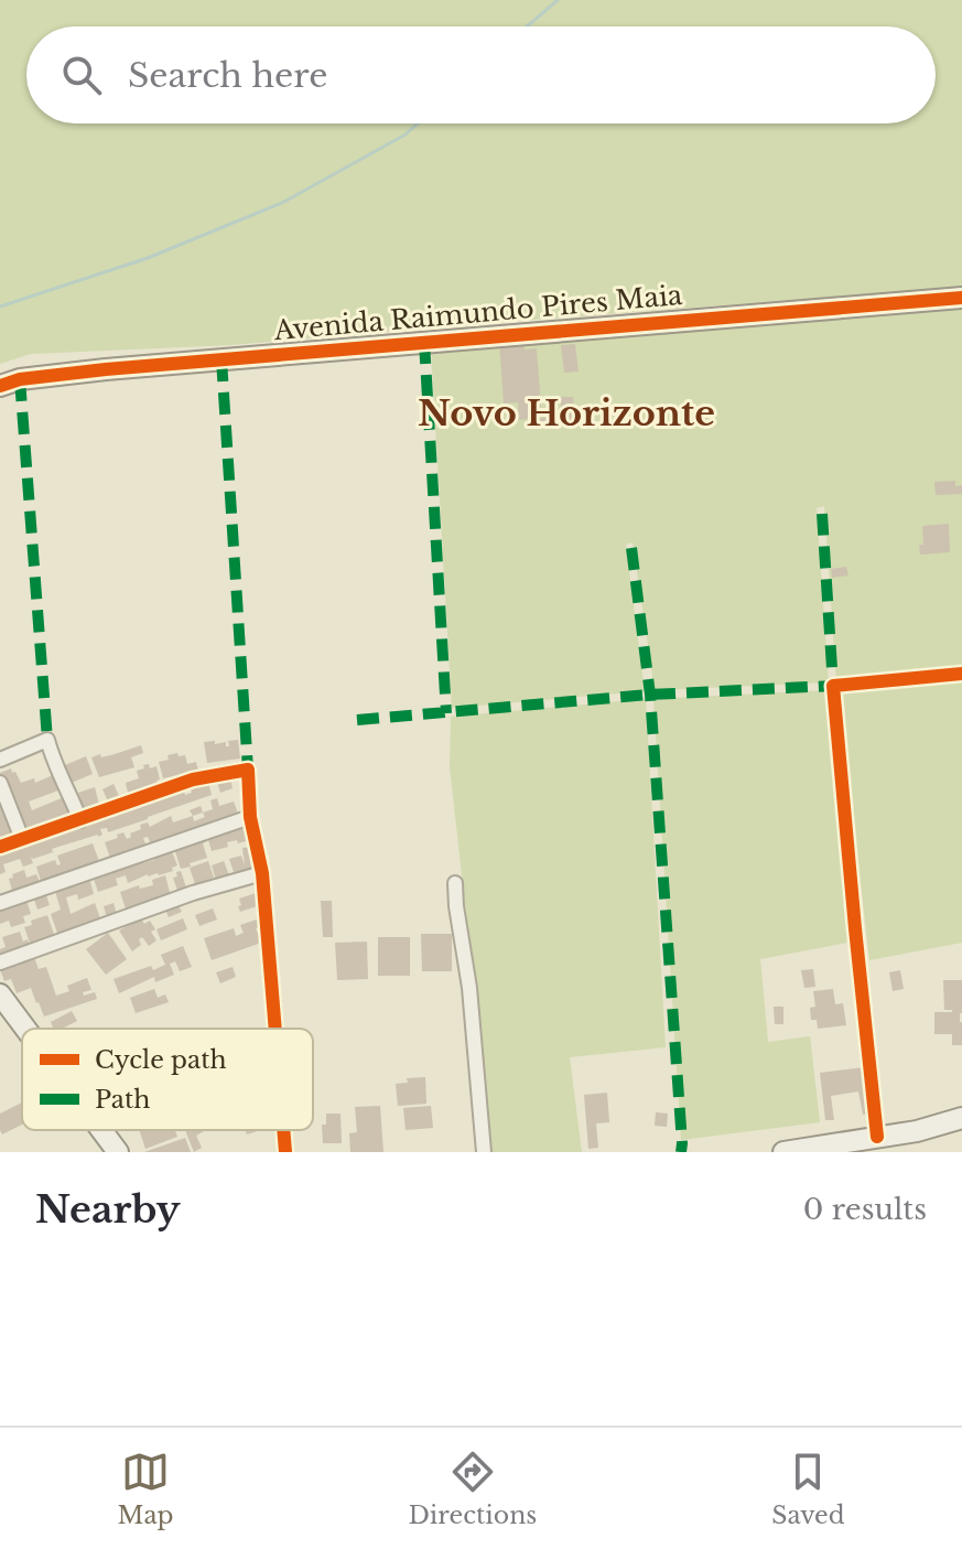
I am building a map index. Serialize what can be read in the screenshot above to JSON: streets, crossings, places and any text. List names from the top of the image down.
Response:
{
  "streets": {
    "street": ["Avenida Raimundo Pires Maia"]
  },
  "districts": ["Novo Horizonte"],
  "legend": ["Cycle path", "Path"],
  "page": {
    "search": "Search here",
    "heading": ["Nearby", "0 results"],
    "nav": ["Map", "Directions", "Saved"]
  }
}
